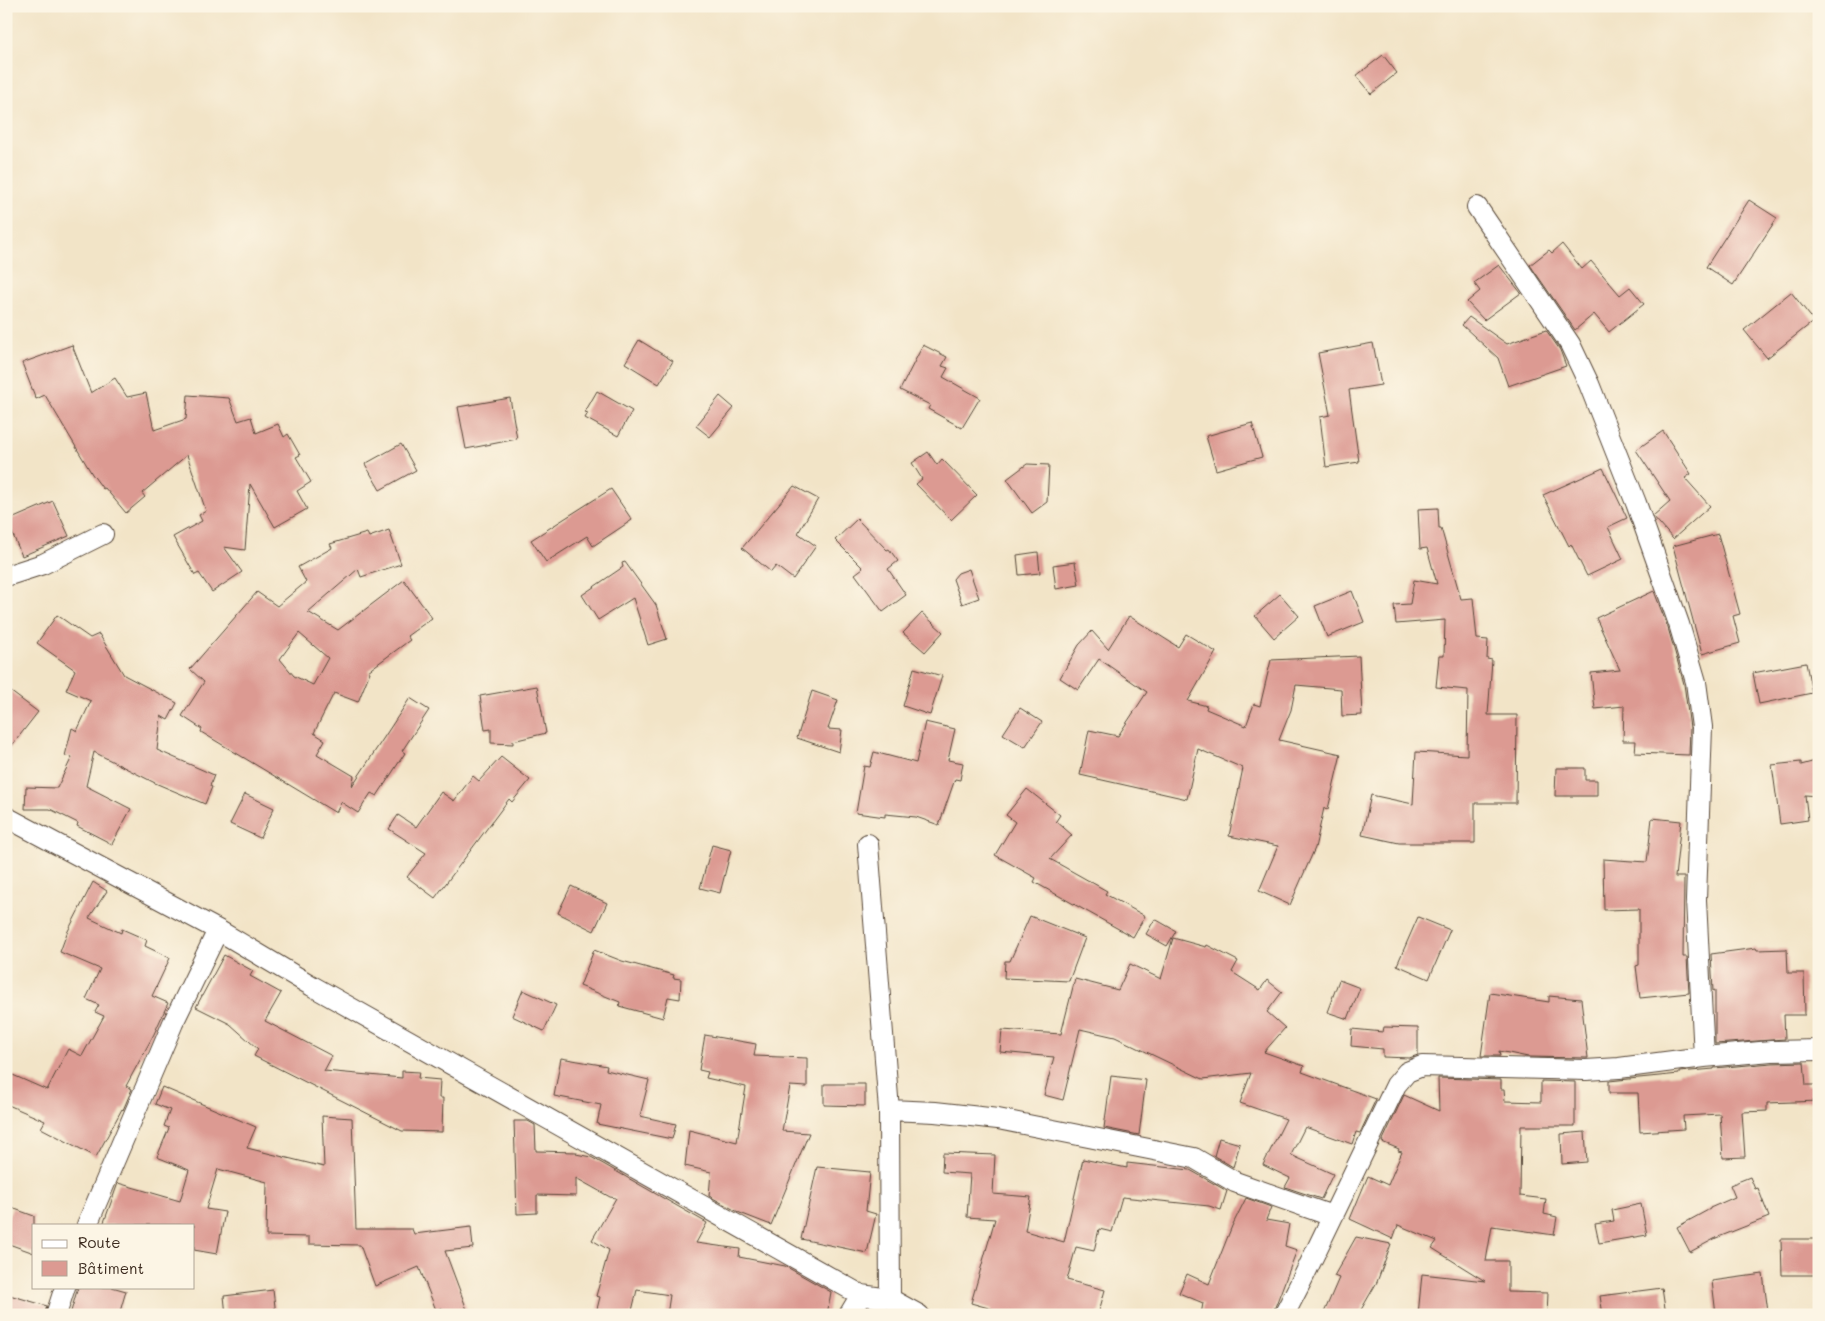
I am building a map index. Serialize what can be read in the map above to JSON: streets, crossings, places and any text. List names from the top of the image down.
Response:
{
  "legend": ["Route", "Bâtiment"]
}
